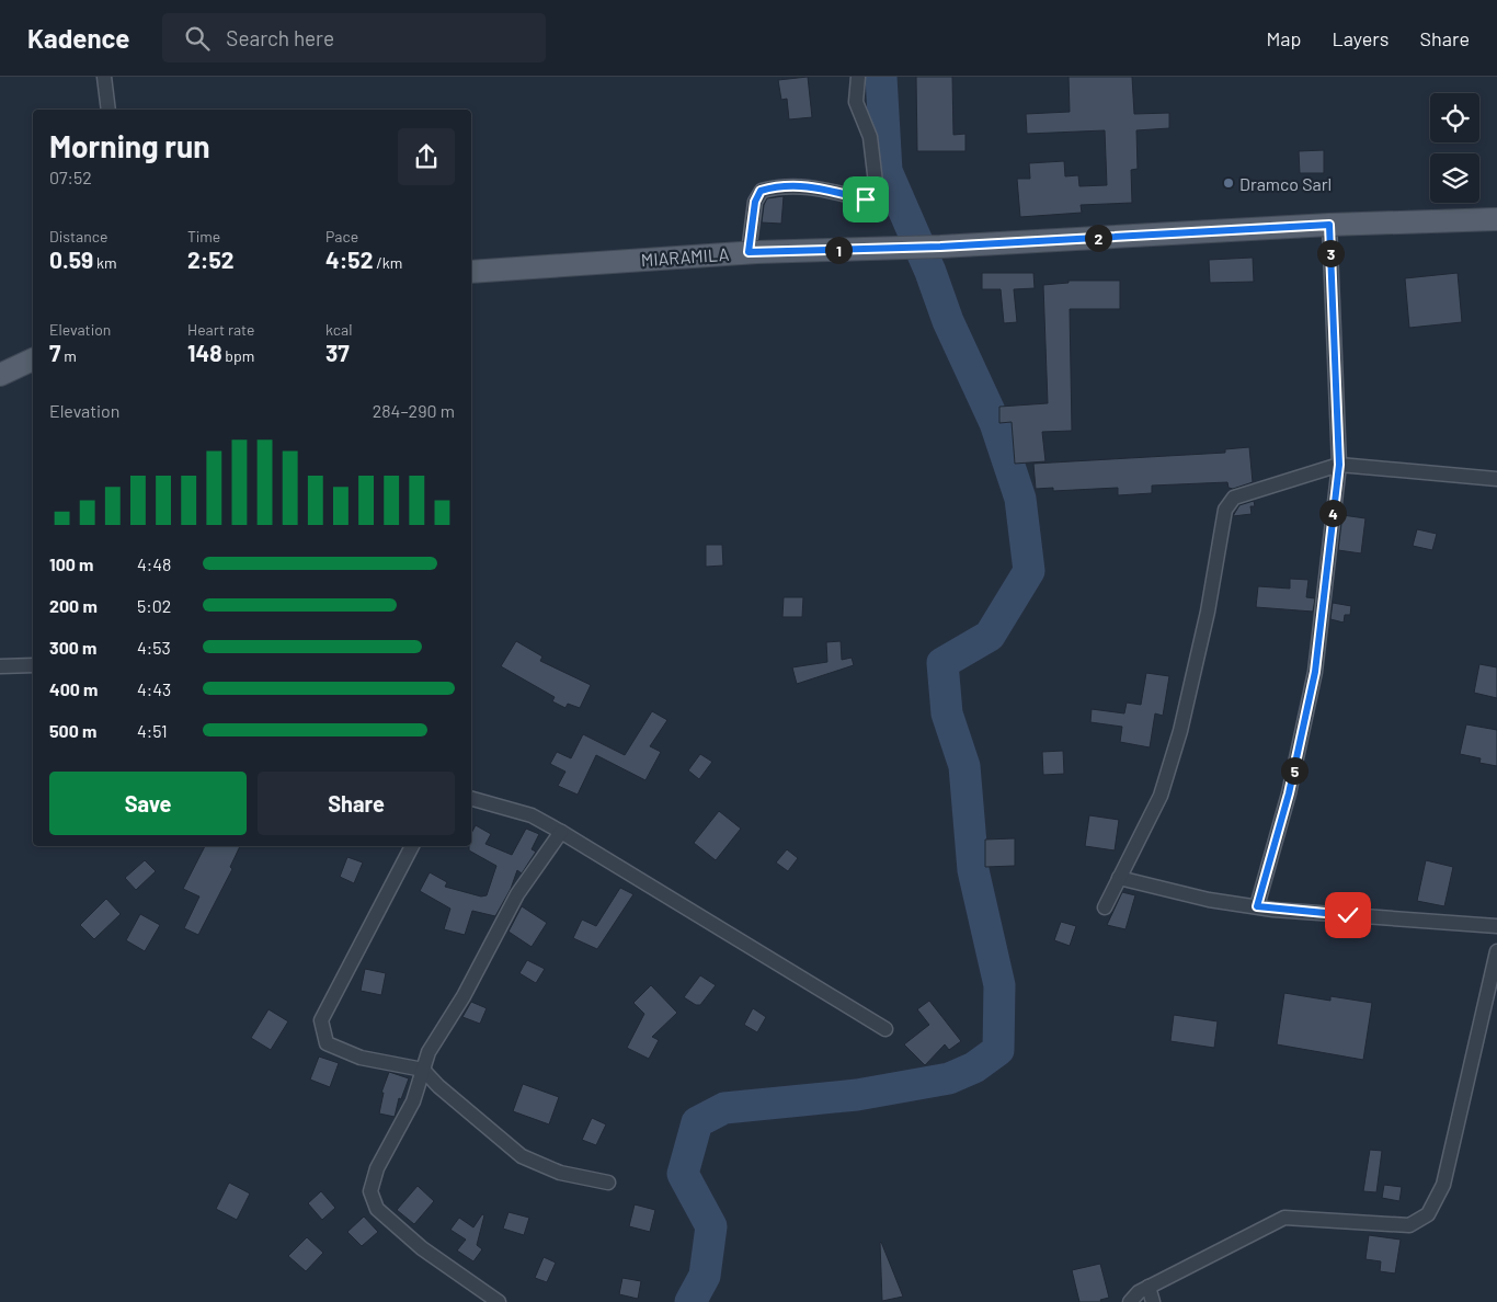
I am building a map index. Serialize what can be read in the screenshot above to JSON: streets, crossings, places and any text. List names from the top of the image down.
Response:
{
  "streets": {
    "main road": ["MIARAMILA"]
  },
  "places": ["Dramco Sarl"],
  "page": {
    "header": "Kadence",
    "search": "Search here",
    "nav": ["Map", "Layers", "Share"],
    "heading": ["Morning run", "07:52"],
    "stats": [
      ["Distance", "0.59 km"],
      ["Time", "2:52"],
      ["Pace", "4:52 /km"],
      ["Elevation", "7 m"],
      ["Heart rate", "148 bpm"],
      ["kcal", "37"]
    ],
    "pins": [
      "2",
      "1",
      "3",
      "4",
      "5"
    ],
    "chart": ["Elevation", "284–290 m"],
    "list": [
      {
        "name": "100 m",
        "note": "4:48"
      },
      {
        "name": "200 m",
        "note": "5:02"
      },
      {
        "name": "300 m",
        "note": "4:53"
      },
      {
        "name": "400 m",
        "note": "4:43"
      },
      {
        "name": "500 m",
        "note": "4:51"
      }
    ],
    "buttons": ["Save", "Share"]
  }
}
